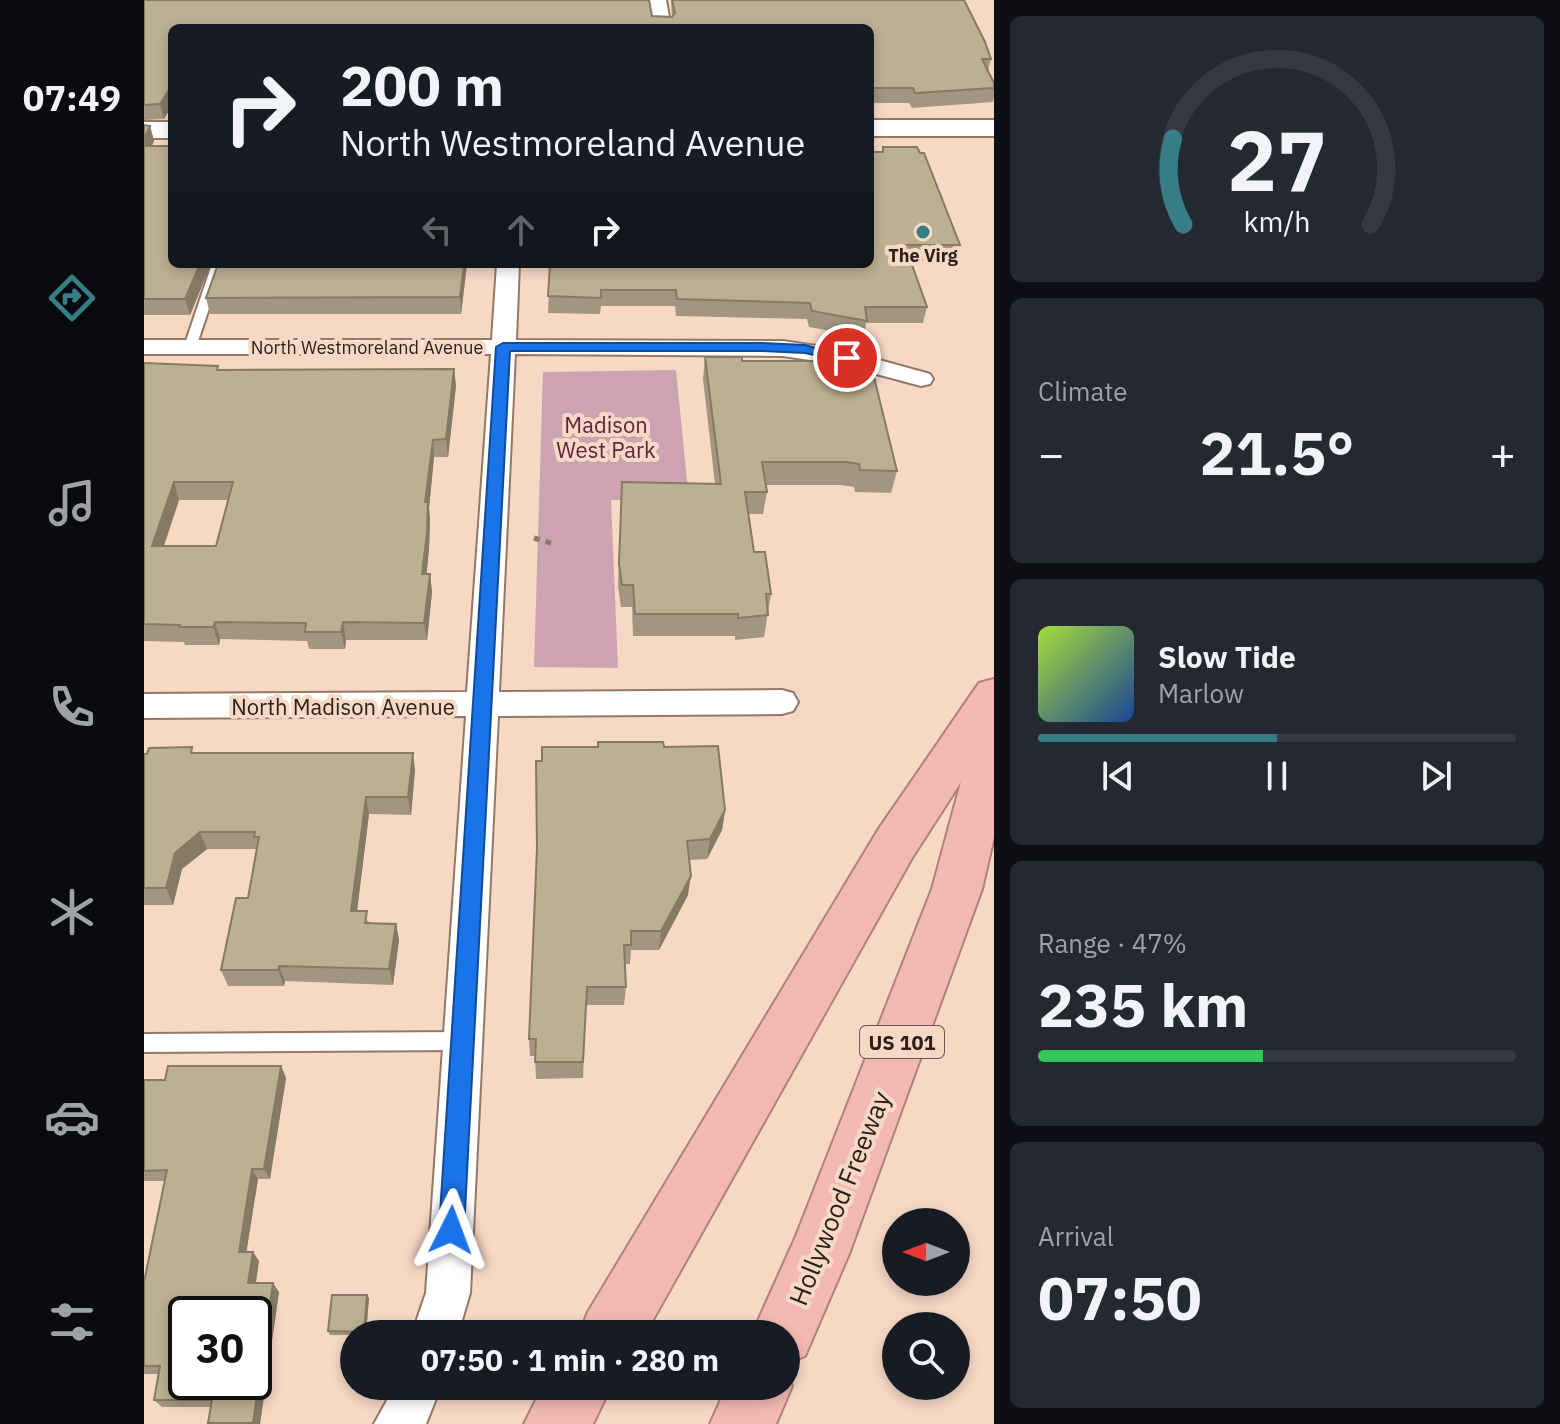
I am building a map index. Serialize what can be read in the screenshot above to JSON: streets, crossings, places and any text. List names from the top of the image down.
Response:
{
  "streets": {
    "highway": ["US 101", "Hollywood Freeway"],
    "street": ["North Westmoreland Avenue", "North Madison Avenue"]
  },
  "parks": ["Madison West Park"],
  "places": ["The Virg"],
  "north": "left",
  "page": {
    "tabs": "07:49",
    "turn": ["200 m", "North Westmoreland Avenue"],
    "tile": [
      "Climate",
      ["Range · 47%", "235 km"],
      ["Arrival", "07:50"]
    ],
    "heat": ["−", "21.5°", "+"],
    "song": ["Slow Tide", "Marlow"],
    "limit": "30",
    "trip": "07:50 · 1 min · 280 m",
    "gauge": ["27", "km/h"]
  }
}
